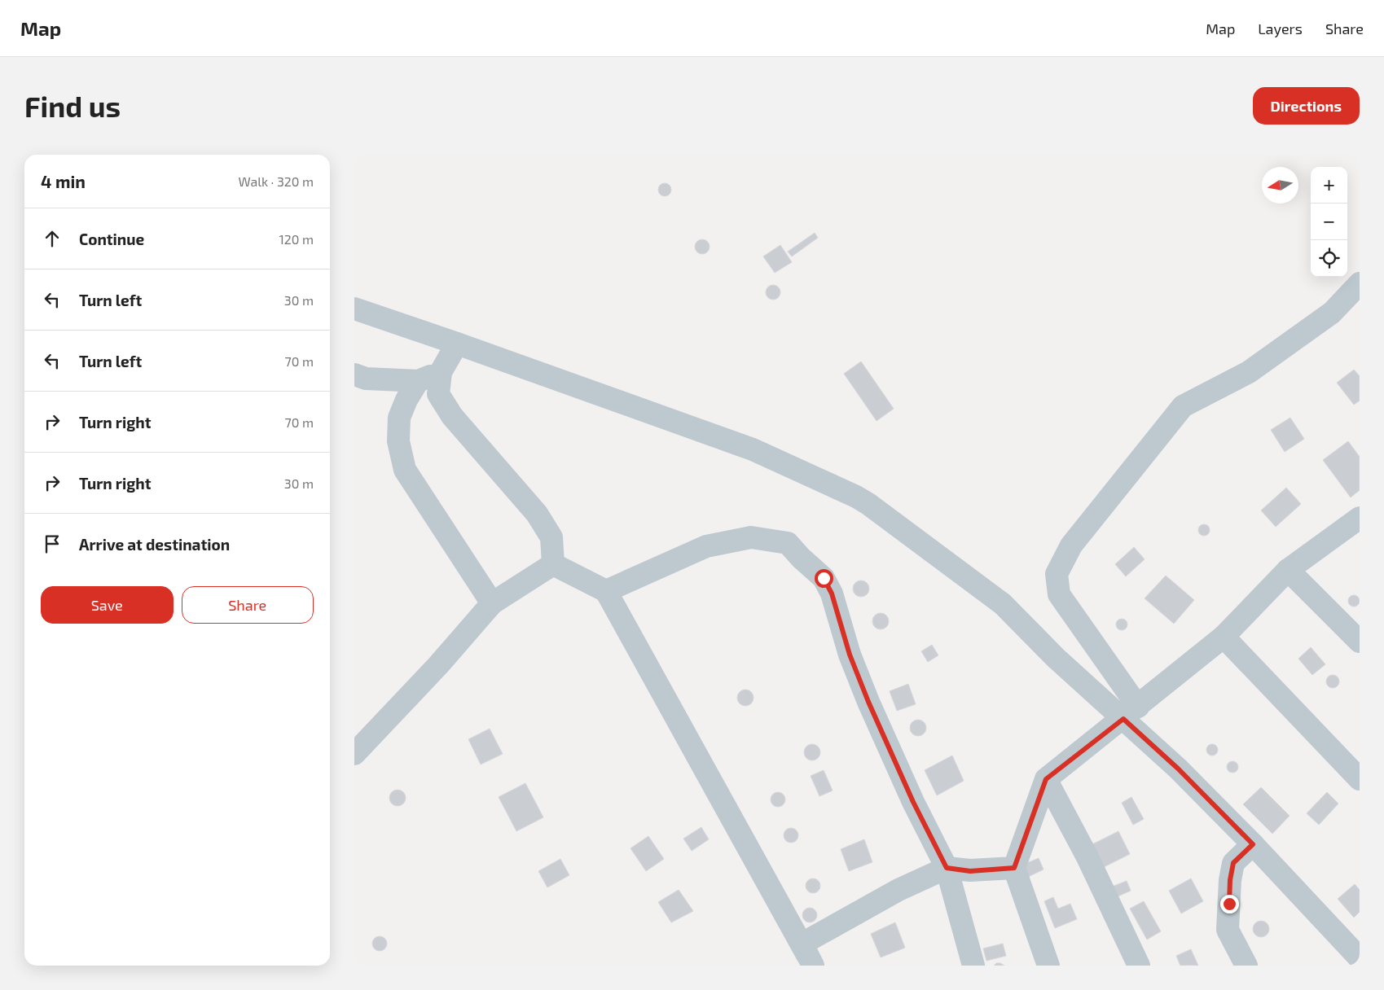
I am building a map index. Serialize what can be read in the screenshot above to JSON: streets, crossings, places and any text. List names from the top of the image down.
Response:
{
  "north": "left",
  "page": {
    "header": "Map",
    "nav": ["Map", "Layers", "Share"],
    "buttons": [
      "Directions",
      ["Save", "Share"]
    ],
    "title": "Find us",
    "heading": ["4 min", "Walk · 320 m"],
    "map_buttons": ["+", "−"],
    "list": [
      ["Continue", "120 m"],
      ["Turn left", "30 m"],
      ["Turn left", "70 m"],
      ["Turn right", "70 m"],
      ["Turn right", "30 m"],
      "Arrive at destination"
    ]
  }
}
